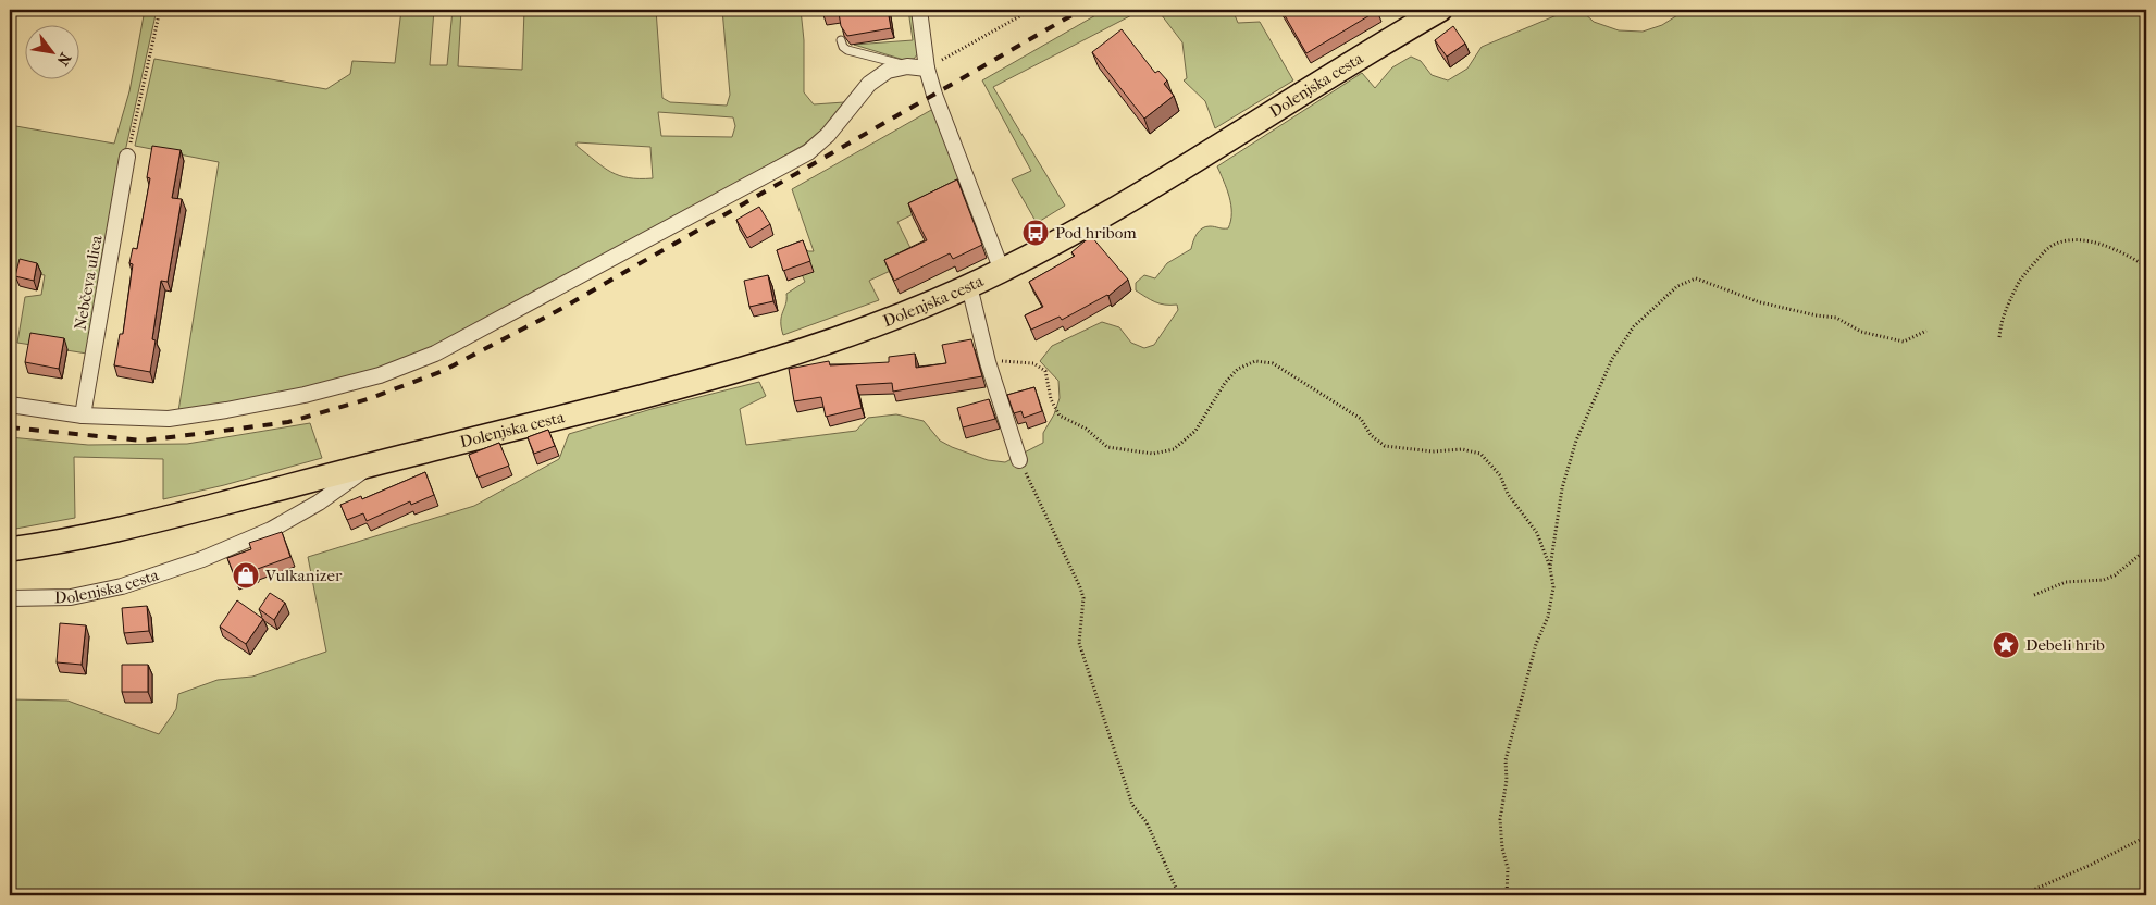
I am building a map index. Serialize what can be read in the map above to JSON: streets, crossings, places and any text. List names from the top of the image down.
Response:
{
  "streets": {
    "main road": ["Dolenjska cesta"],
    "street": ["Nebčeva ulica"]
  },
  "places": {
    "bus stop": ["Pod hribom"],
    "shop": ["Vulkanizer"],
    "place": ["Debeli hrib"]
  },
  "north": "bottom right"
}
